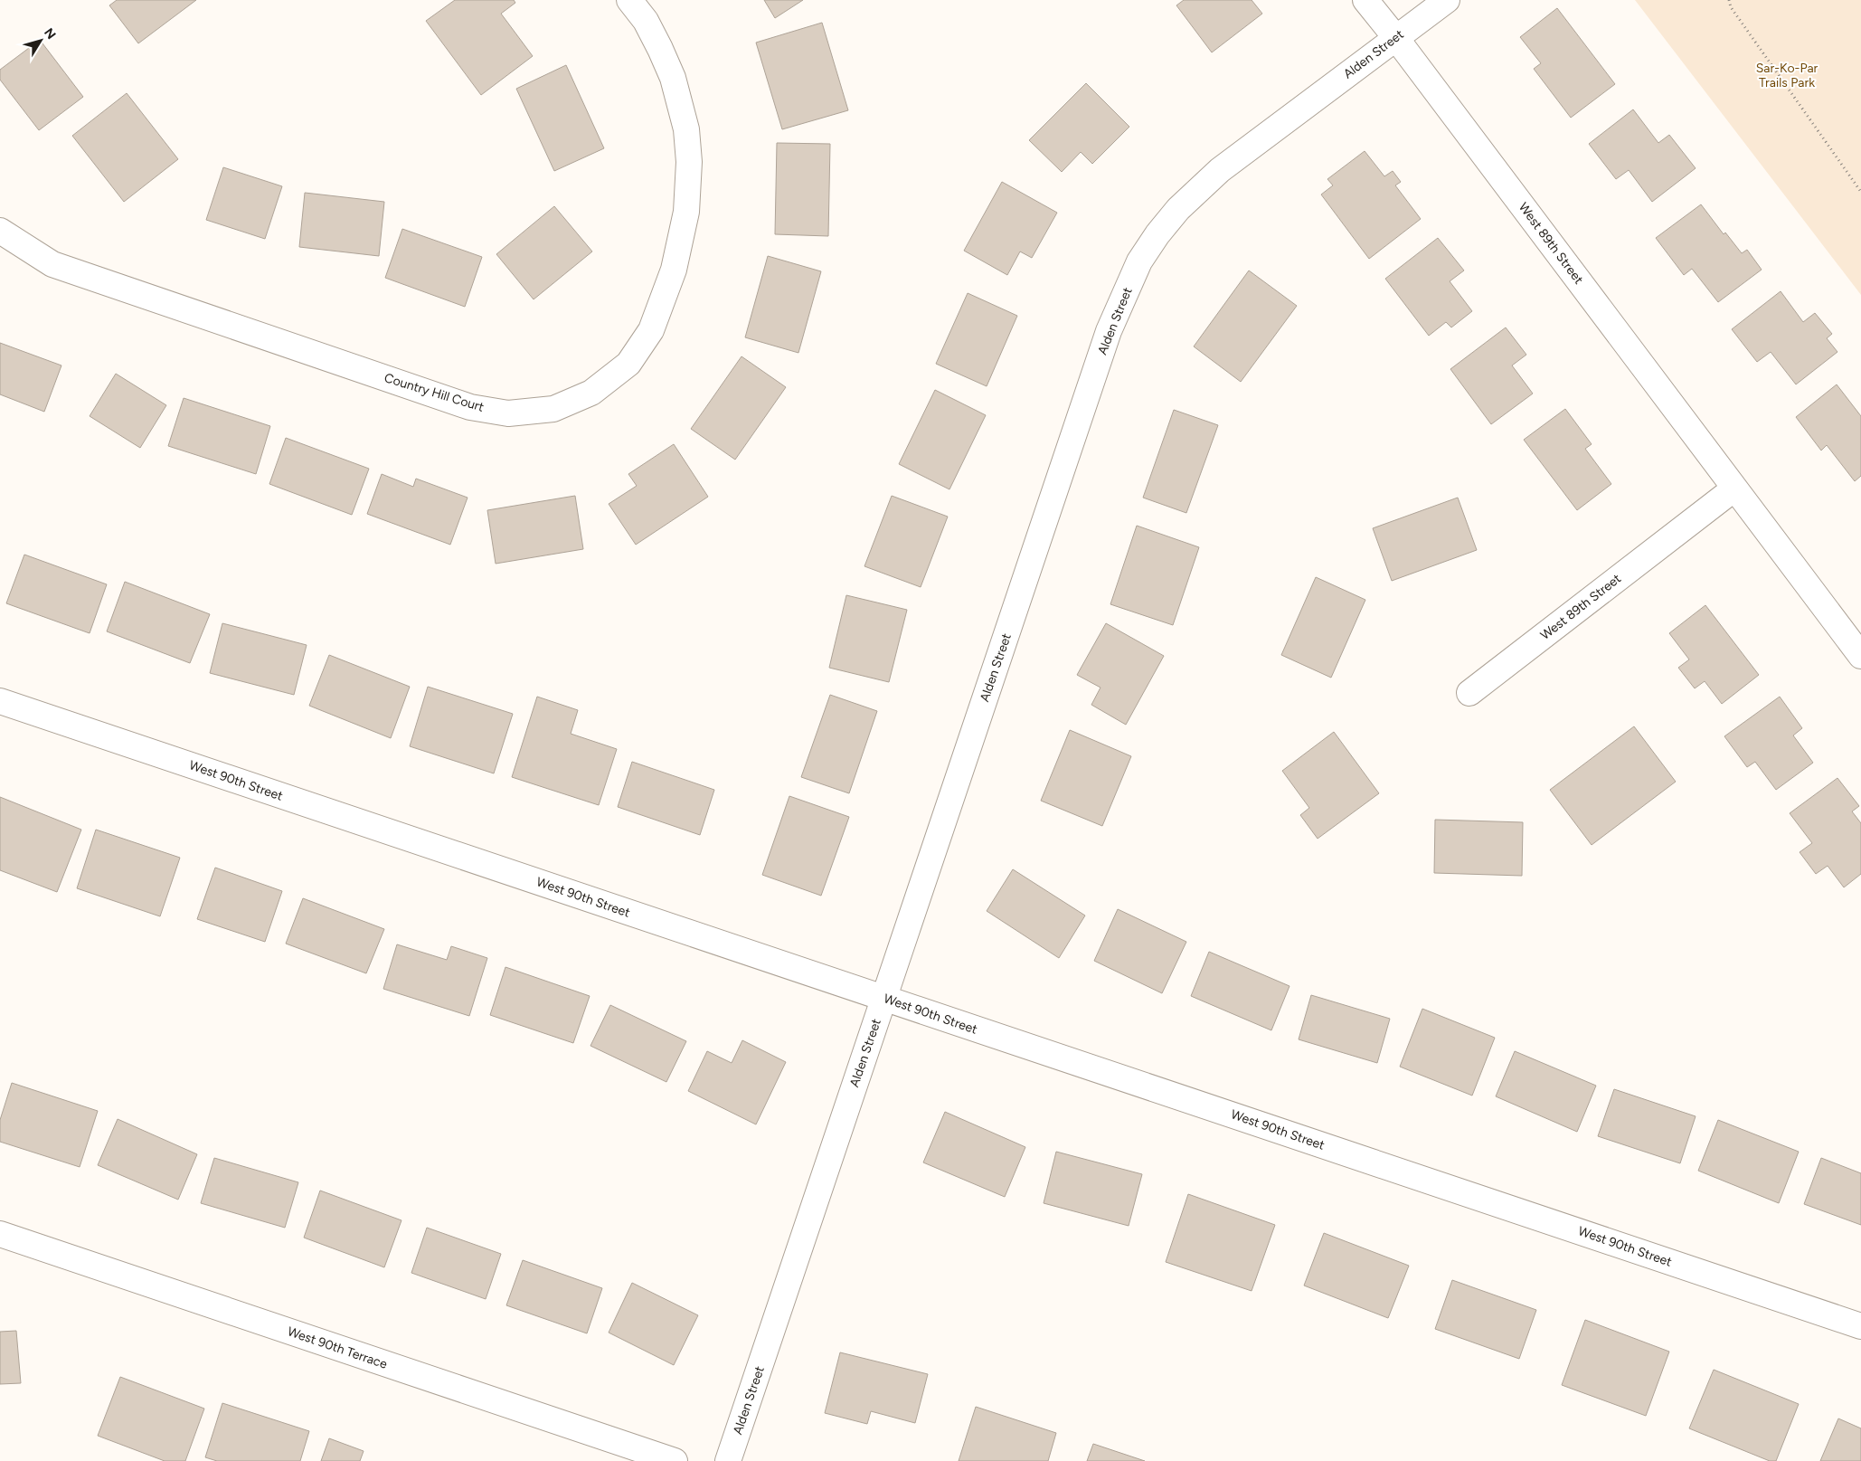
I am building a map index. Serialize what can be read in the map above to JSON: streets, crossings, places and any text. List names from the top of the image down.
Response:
{
  "streets": {
    "street": [
      "Alden Street",
      "West 89th Street",
      "Country Hill Court",
      "West 90th Street",
      "West 90th Terrace"
    ]
  },
  "crossings": [
    ["Alden Street", "West 89th Street"],
    ["Alden Street", "West 90th Street"]
  ],
  "parks": ["Sar-Ko-Par Trails Park"],
  "north": "top right"
}
